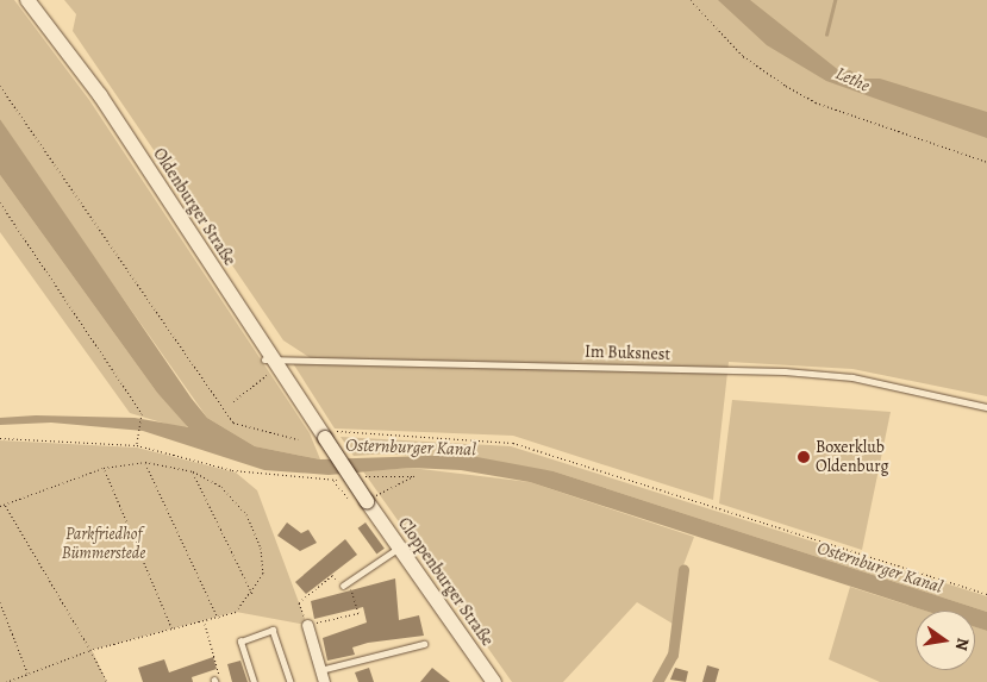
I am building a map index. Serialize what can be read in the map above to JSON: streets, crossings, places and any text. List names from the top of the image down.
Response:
{
  "streets": {
    "main road": ["Oldenburger Straße", "Cloppenburger Straße"],
    "lane": ["Im Buksnest"]
  },
  "crossings": [
    ["Oldenburger Straße", "Im Buksnest"],
    ["Oldenburger Straße", "Cloppenburger Straße"]
  ],
  "water": ["Lethe", "Osternburger Kanal"],
  "parks": ["Parkfriedhof Bümmerstede"],
  "places": ["Boxerklub Oldenburg"],
  "north": "right"
}
